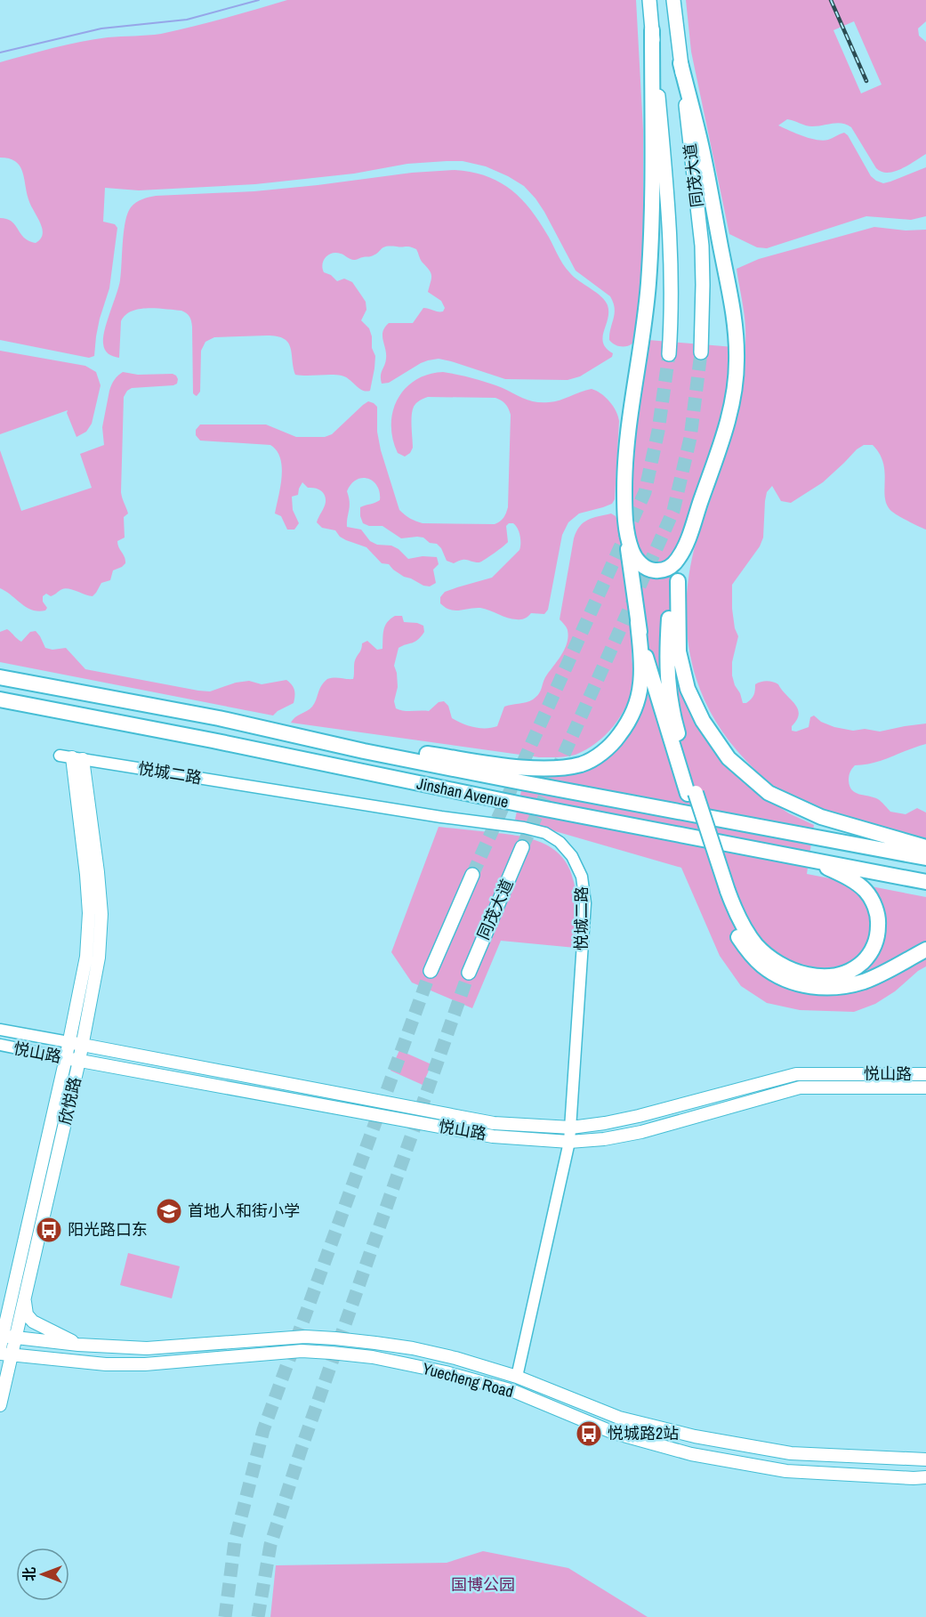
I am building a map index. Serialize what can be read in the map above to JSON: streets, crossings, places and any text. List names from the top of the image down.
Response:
{
  "streets": {
    "highway": ["Jinshan Avenue"],
    "main road": [
      "同茂大道",
      "悦山路",
      "欣悦路",
      "Yuecheng Road"
    ],
    "street": ["悦城二路"]
  },
  "crossings": [
    ["悦城二路", "悦山路"],
    ["悦城二路", "欣悦路"],
    ["悦城二路", "Yuecheng Road"],
    ["悦山路", "欣悦路"],
    ["欣悦路", "Yuecheng Road"]
  ],
  "parks": ["国博公园"],
  "places": {
    "school or university": ["首地人和街小学"],
    "bus stop": ["阳光路口东", "悦城路2站"]
  },
  "north": "left"
}
